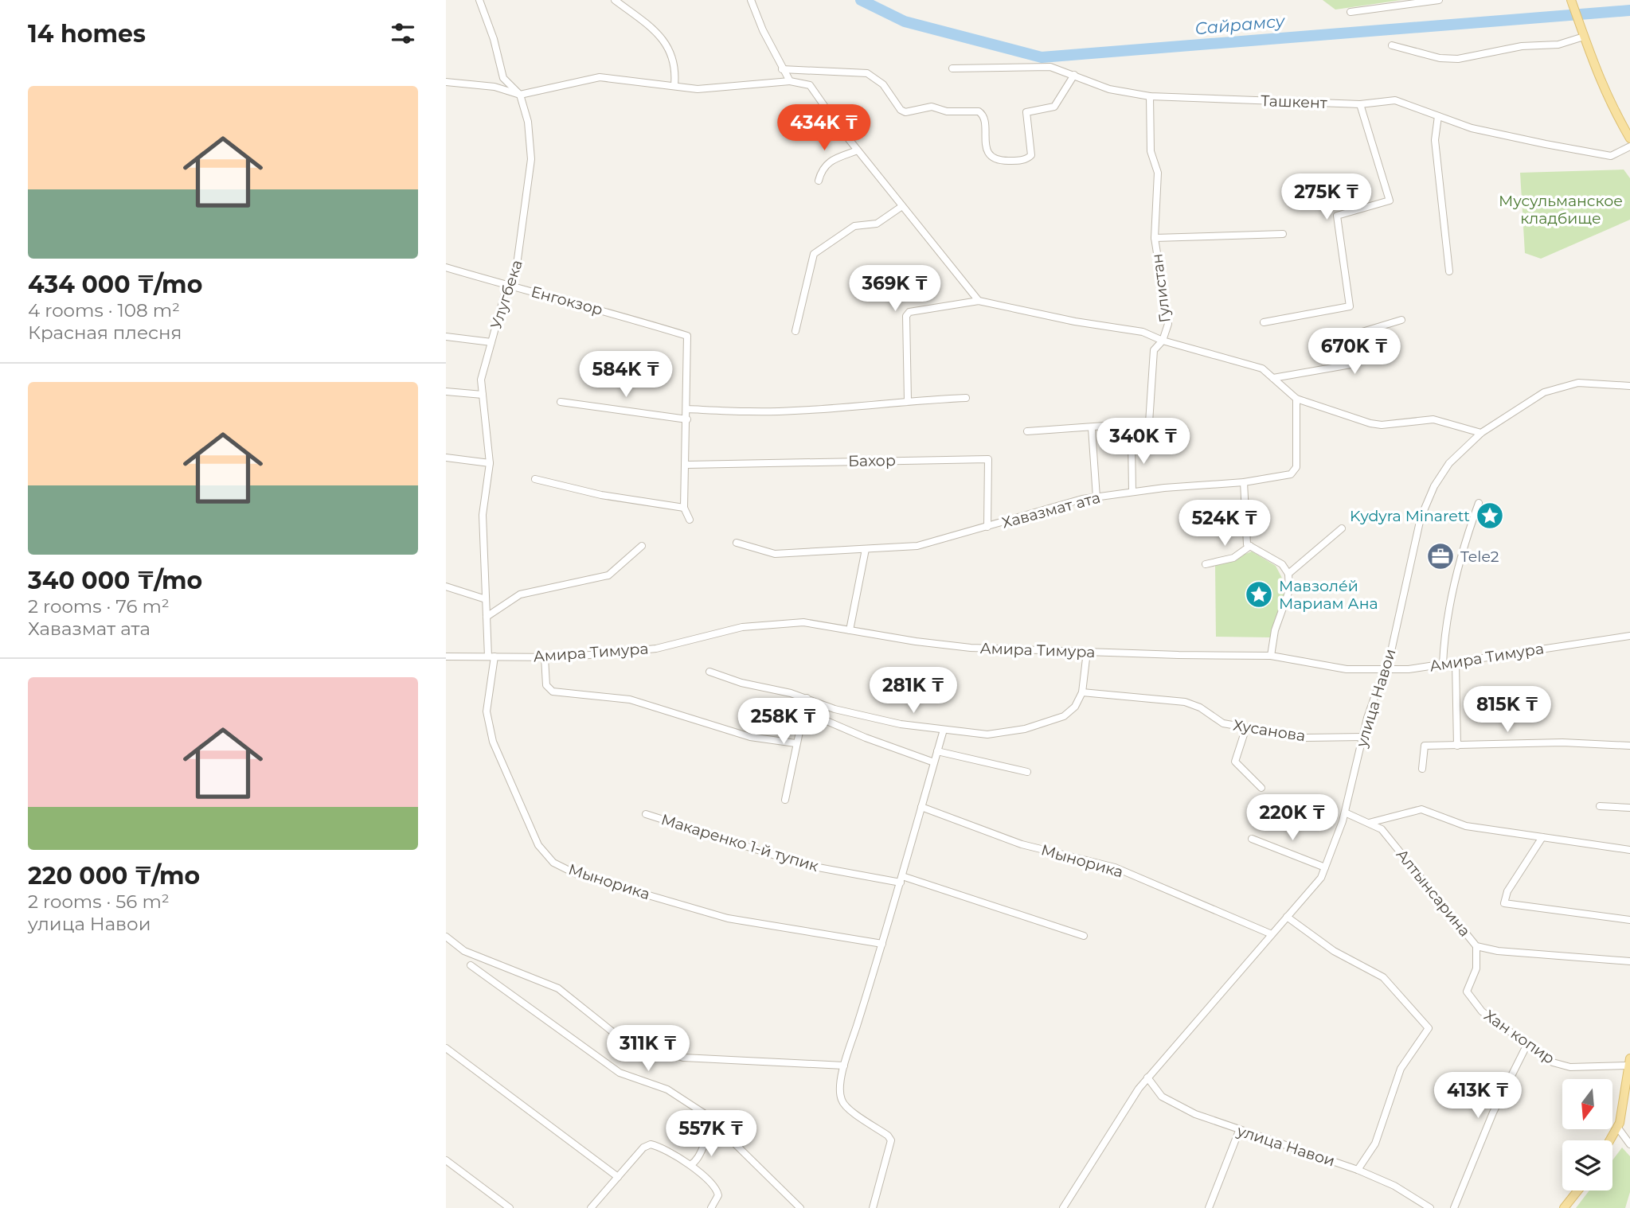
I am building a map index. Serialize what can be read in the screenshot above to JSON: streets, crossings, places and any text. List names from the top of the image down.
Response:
{
  "streets": {
    "street": [
      "Ташкент",
      "Гулистан",
      "Улугбека",
      "Енгокзор",
      "Бахор",
      "Хавазмат ата",
      "Амира Тимура",
      "улица Навои",
      "Хусанова",
      "Макаренко 1-й тупик",
      "Мынорика",
      "Алтынсарина",
      "Хан копир"
    ]
  },
  "crossings": [
    ["Ташкент", "Гулистан"],
    ["Улугбека", "Енгокзор"],
    ["Улугбека", "Амира Тимура"],
    ["Улугбека", "Мынорика"],
    ["Бахор", "Хавазмат ата"],
    ["Амира Тимура", "улица Навои"],
    ["Амира Тимура", "Мынорика"],
    ["улица Навои", "Хусанова"],
    ["улица Навои", "Мынорика"],
    ["улица Навои", "Алтынсарина"],
    ["Алтынсарина", "Хан копир"]
  ],
  "water": ["Сайрамсу"],
  "parks": ["Мусульманское кладбище"],
  "places": {
    "place": ["Kydyra Minarett", "Мавзоле́й Мариам Ана"],
    "office": ["Tele2"]
  },
  "north": "bottom",
  "page": {
    "heading": "14 homes",
    "list": [
      {
        "name": "434 000 ₸/mo",
        "note": "4 rooms · 108 m² · Красная плесня"
      },
      {
        "name": "340 000 ₸/mo",
        "note": "2 rooms · 76 m² · Хавазмат ата"
      },
      {
        "name": "220 000 ₸/mo",
        "note": "2 rooms · 56 m² · улица Навои"
      }
    ],
    "price": [
      "434K ₸",
      "275K ₸",
      "369K ₸",
      "670K ₸",
      "584K ₸",
      "340K ₸",
      "524K ₸",
      "281K ₸",
      "815K ₸",
      "258K ₸",
      "220K ₸",
      "311K ₸",
      "413K ₸",
      "557K ₸"
    ]
  }
}
